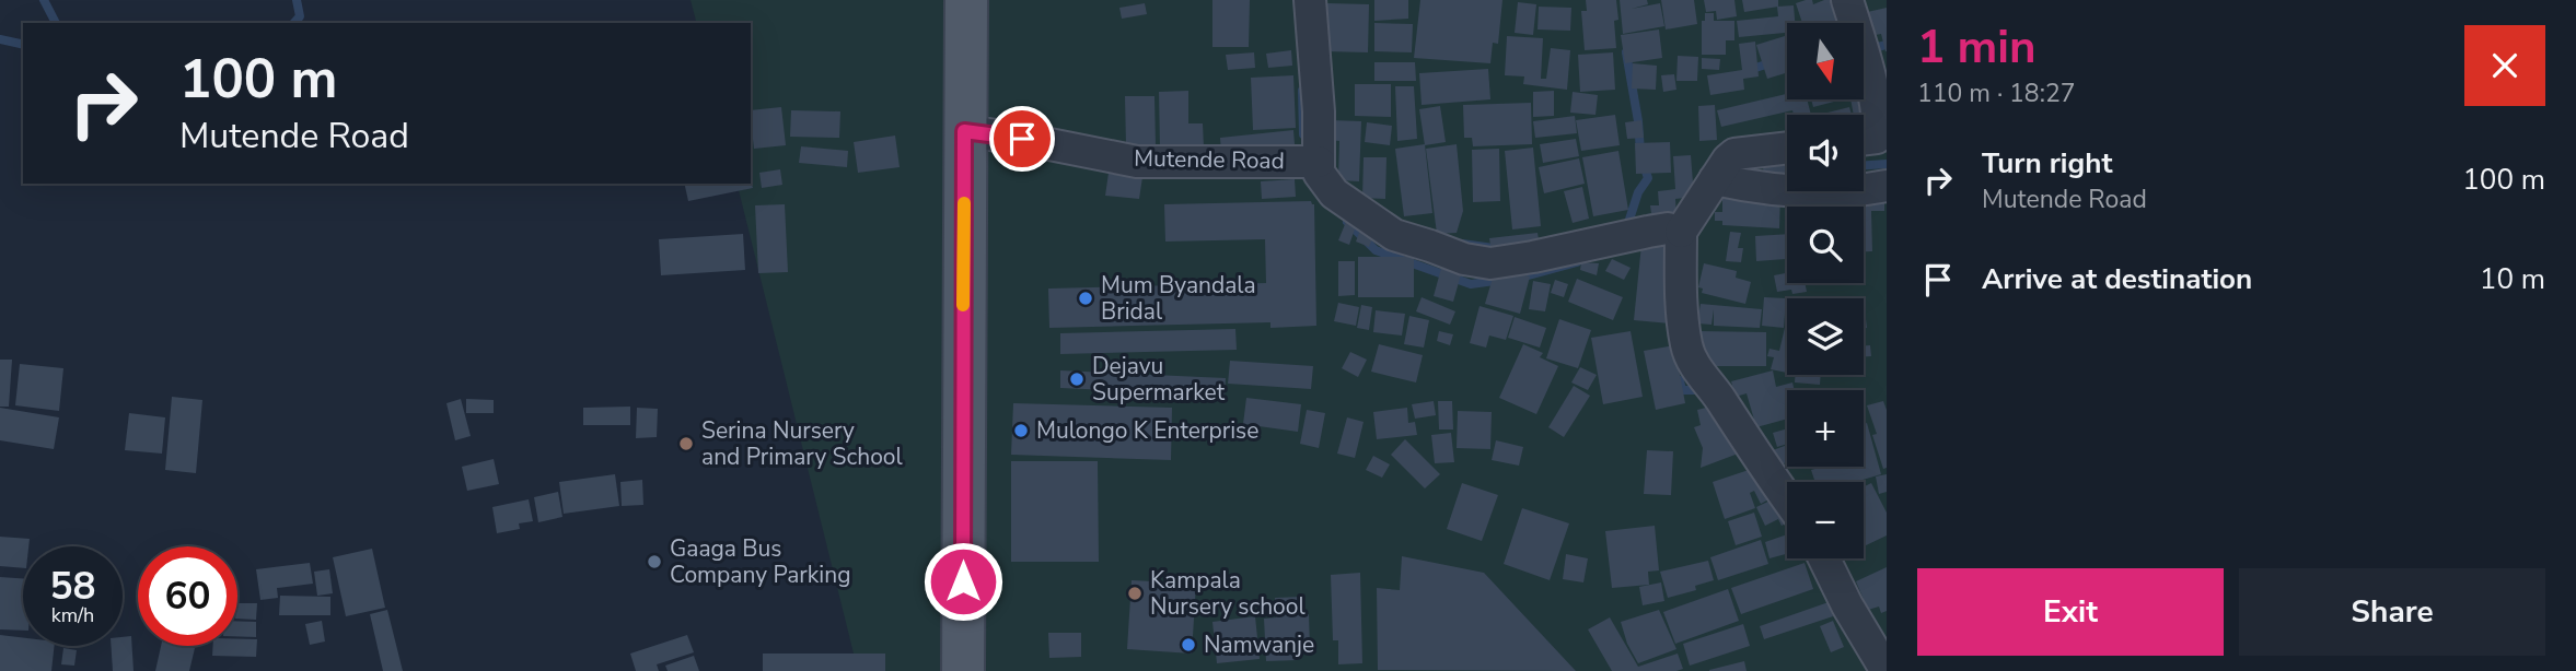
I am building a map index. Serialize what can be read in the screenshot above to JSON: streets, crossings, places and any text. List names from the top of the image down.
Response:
{
  "streets": {
    "street": ["Mutende Road"]
  },
  "places": [
    "Mum Byandala Bridal",
    "Dejavu Supermarket",
    "Mulongo K Enterprise",
    "Serina Nursery and Primary School",
    "Gaaga Bus Company Parking",
    "Kampala Nursery school",
    "Namwanje"
  ],
  "north": "bottom",
  "page": {
    "heading": ["1 min", "110 m · 18:27"],
    "map_buttons": ["+", "−"],
    "turn": ["100 m", "Mutende Road"],
    "list": [
      {
        "name": "Turn right",
        "note": "Mutende Road",
        "value": "100 m"
      },
      {
        "name": "Arrive at destination",
        "value": "10 m"
      }
    ],
    "speed": "58 km/h",
    "limit": "60",
    "buttons": ["Exit", "Share"]
  }
}
